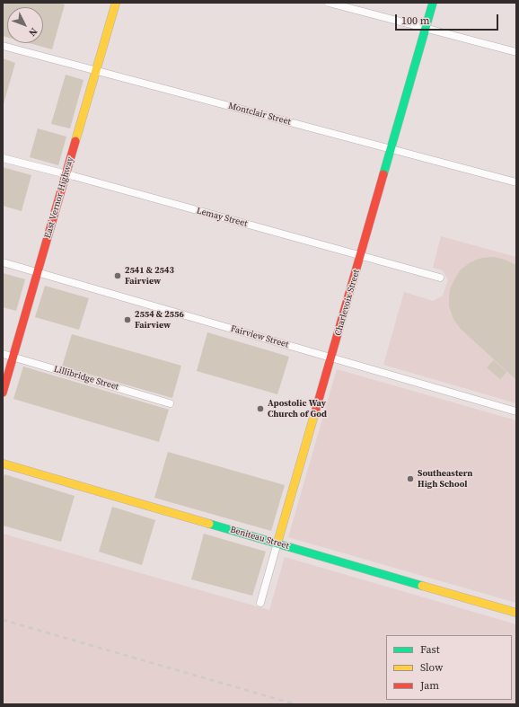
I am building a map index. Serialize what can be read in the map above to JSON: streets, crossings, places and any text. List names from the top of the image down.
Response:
{
  "streets": {
    "street": [
      "Montclair Street",
      "East Vernor Highway",
      "Lemay Street",
      "Charlevoix Street",
      "Fairview Street",
      "Lillibridge Street",
      "Beniteau Street"
    ]
  },
  "crossings": [
    ["Montclair Street", "East Vernor Highway"],
    ["Montclair Street", "Charlevoix Street"],
    ["East Vernor Highway", "Lemay Street"],
    ["East Vernor Highway", "Fairview Street"],
    ["East Vernor Highway", "Lillibridge Street"],
    ["Lemay Street", "Charlevoix Street"],
    ["Charlevoix Street", "Fairview Street"],
    ["Charlevoix Street", "Beniteau Street"]
  ],
  "places": [
    "2541 & 2543 Fairview",
    "2554 & 2556 Fairview",
    "Apostolic Way Church of God",
    "Southeastern High School"
  ],
  "legend": ["Fast", "Slow", "Jam"],
  "scale_bar": "100 m",
  "north": "bottom right"
}
